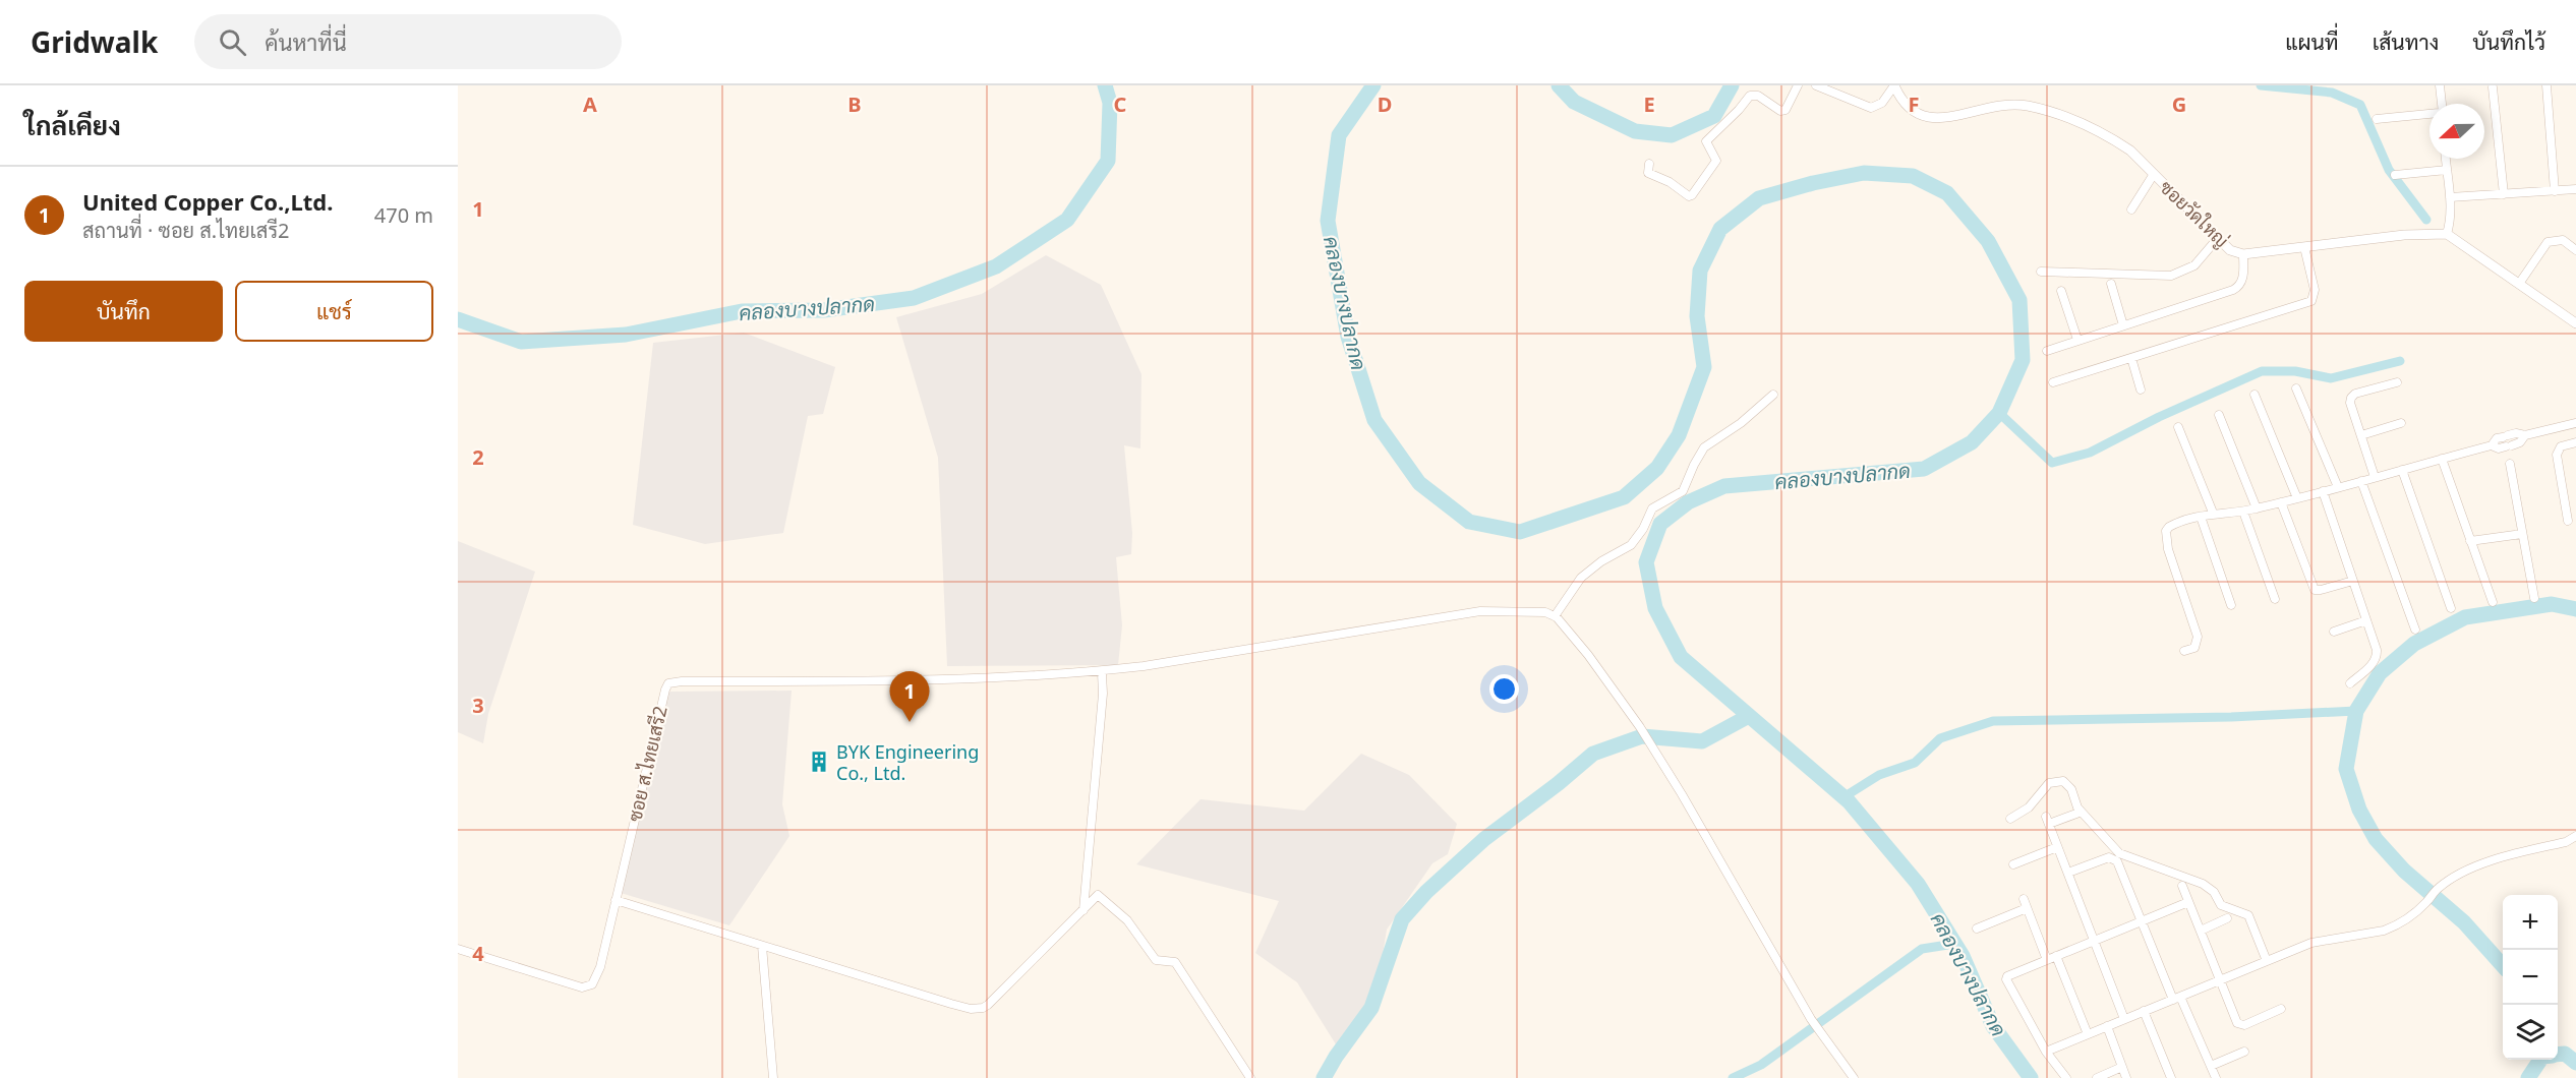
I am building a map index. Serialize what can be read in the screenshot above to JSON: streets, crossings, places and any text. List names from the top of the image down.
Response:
{
  "streets": {
    "street": ["ซอยวัดใหญ่", "ซอย ส.ไทยเสรี2"]
  },
  "water": ["คลองบางปลากด"],
  "places": {
    "building": ["BYK Engineering Co., Ltd."]
  },
  "north": "left",
  "page": {
    "header": "Gridwalk",
    "search": "ค้นหาที่นี่",
    "nav": ["แผนที่", "เส้นทาง", "บันทึกไว้"],
    "heading": "ใกล้เคียง",
    "list": [
      {
        "mark": "1",
        "name": "United Copper Co.,Ltd.",
        "note": "สถานที่ · ซอย ส.ไทยเสรี2",
        "value": "470 m"
      }
    ],
    "buttons": ["บันทึก", "แชร์"],
    "pins": "1",
    "map_buttons": ["+", "−"]
  },
  "grid": {
    "columns": [
      "A",
      "B",
      "C",
      "D",
      "E",
      "F",
      "G"
    ],
    "rows": [
      "1",
      "2",
      "3",
      "4"
    ]
  }
}
